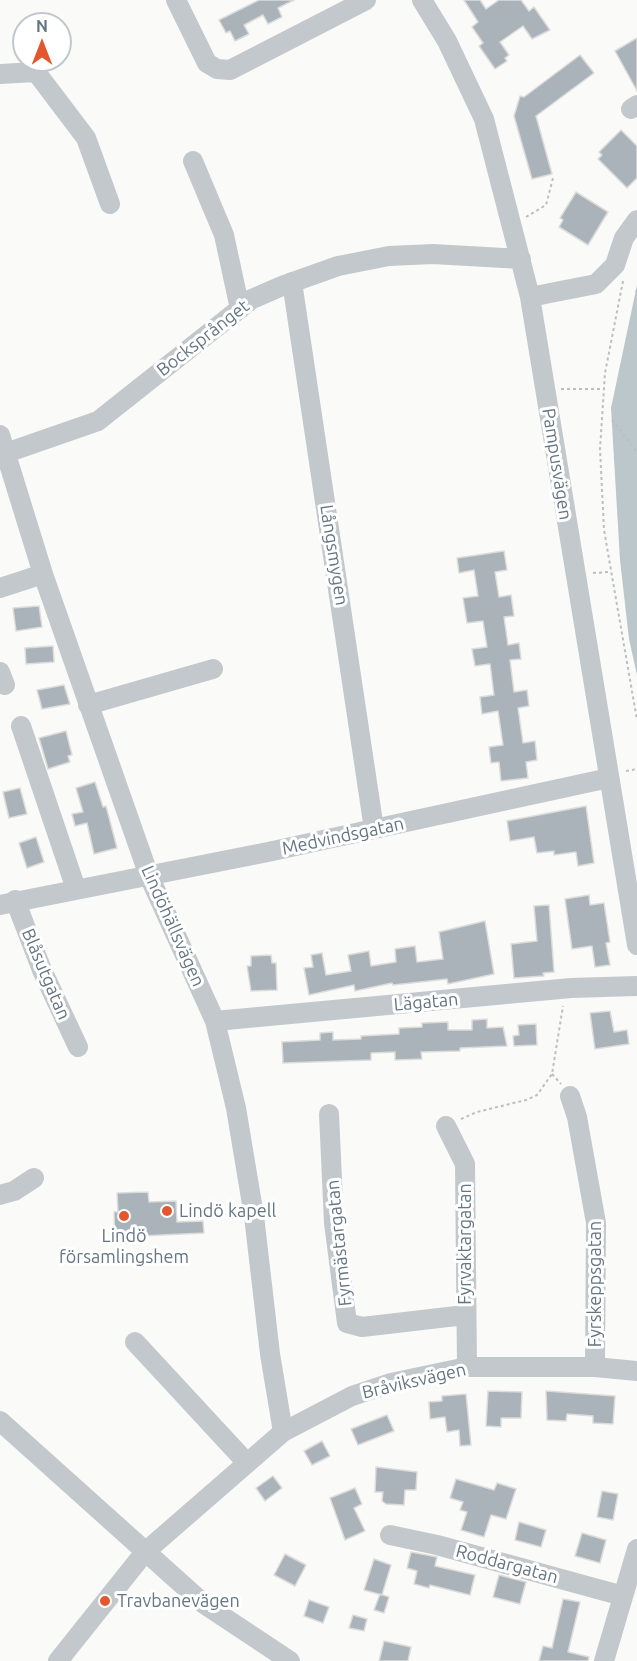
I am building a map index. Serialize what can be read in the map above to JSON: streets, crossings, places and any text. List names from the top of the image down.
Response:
{
  "streets": {
    "street": [
      "Bocksprånget",
      "Pampusvägen",
      "Långsmygen",
      "Medvindsgatan",
      "Lindöhällsvägen",
      "Blåsutgatan",
      "Lägatan",
      "Fyrmästargatan",
      "Fyrvaktargatan",
      "Fyrskeppsgatan",
      "Bråviksvägen",
      "Roddargatan"
    ]
  },
  "crossings": [
    ["Bocksprånget", "Pampusvägen"],
    ["Bocksprånget", "Långsmygen"],
    ["Bocksprånget", "Lindöhällsvägen"],
    ["Pampusvägen", "Medvindsgatan"],
    ["Långsmygen", "Medvindsgatan"],
    ["Medvindsgatan", "Lindöhällsvägen"],
    ["Medvindsgatan", "Blåsutgatan"],
    ["Lindöhällsvägen", "Lägatan"],
    ["Lindöhällsvägen", "Bråviksvägen"],
    ["Fyrmästargatan", "Fyrvaktargatan"],
    ["Fyrvaktargatan", "Bråviksvägen"],
    ["Fyrskeppsgatan", "Bråviksvägen"]
  ],
  "places": ["Lindö kapell", "Lindö församlingshem", "Travbanevägen"],
  "north": "top"
}
